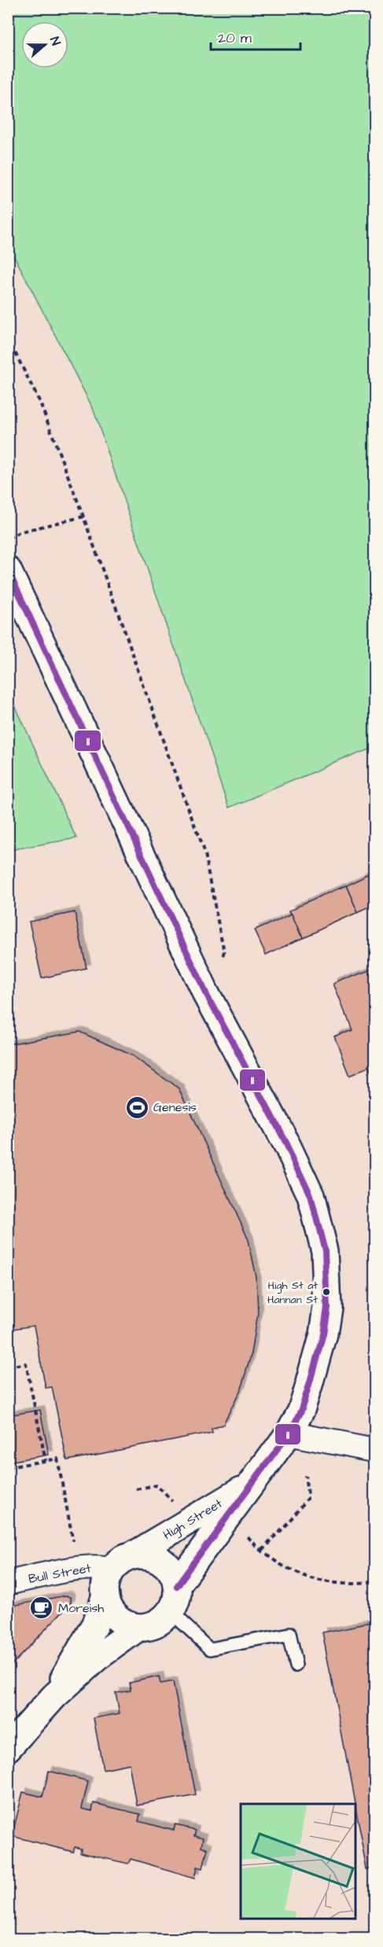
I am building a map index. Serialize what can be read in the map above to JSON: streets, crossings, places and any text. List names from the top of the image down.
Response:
{
  "streets": {
    "main road": ["High Street"],
    "street": ["Bull Street"]
  },
  "crossings": [
    ["High Street", "Bull Street"]
  ],
  "places": {
    "sports": ["Genesis"],
    "other": ["High St at Hannan St"],
    "cafe": ["Moreish"]
  },
  "lines": ["transit line 11"],
  "scale_bar": "20 m",
  "north": "right"
}
